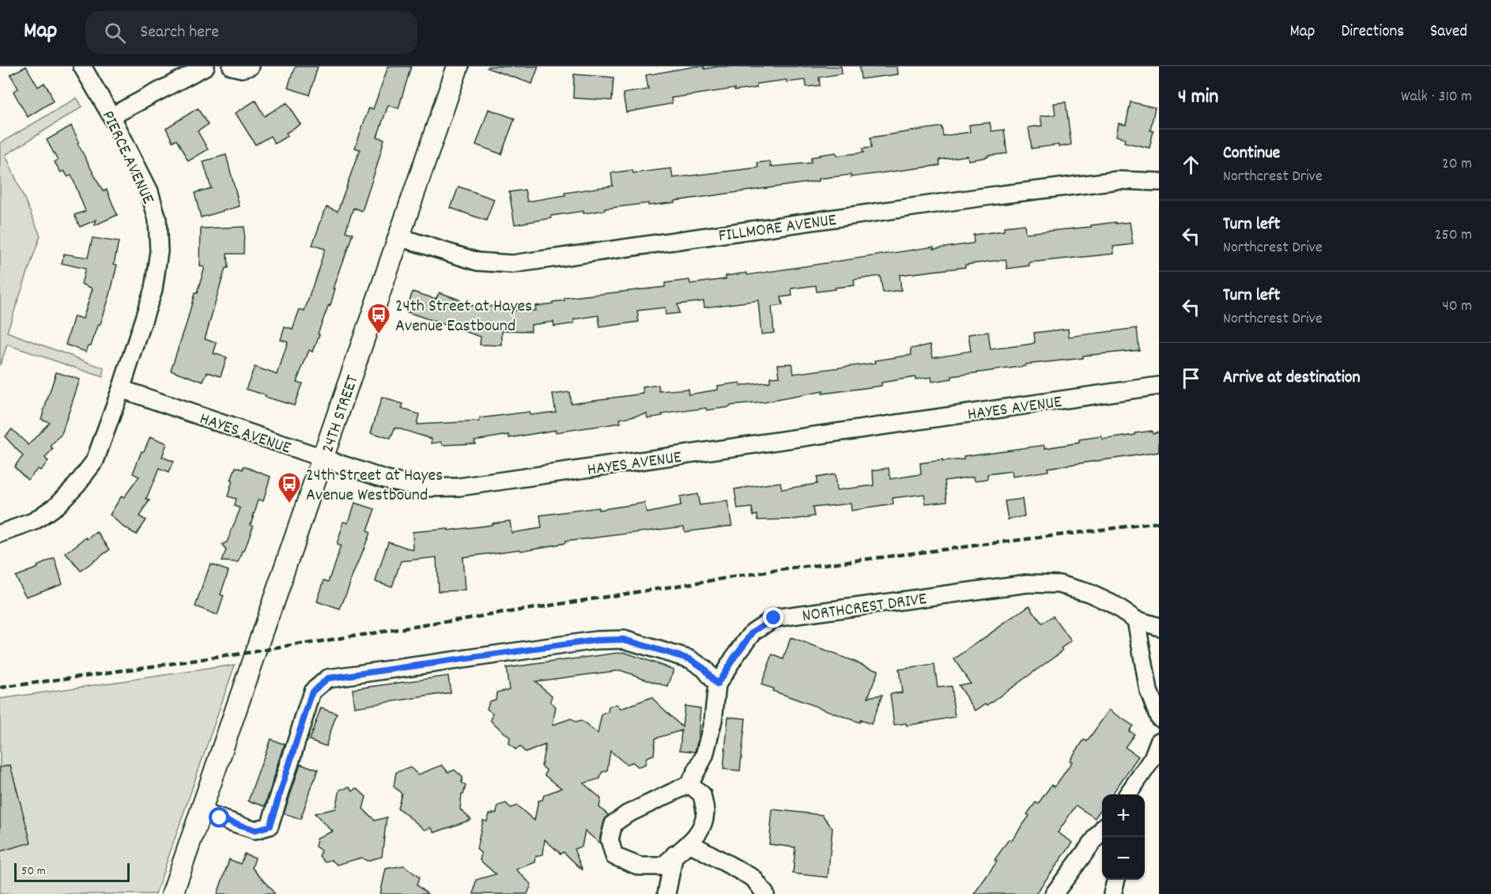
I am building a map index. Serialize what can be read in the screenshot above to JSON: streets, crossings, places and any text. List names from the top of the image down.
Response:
{
  "streets": {
    "main road": ["24TH STREET"],
    "street": [
      "PIERCE AVENUE",
      "FILLMORE AVENUE",
      "HAYES AVENUE",
      "NORTHCREST DRIVE"
    ]
  },
  "crossings": [
    ["PIERCE AVENUE", "HAYES AVENUE"],
    ["FILLMORE AVENUE", "24TH STREET"],
    ["HAYES AVENUE", "24TH STREET"]
  ],
  "places": {
    "bus stop": ["24th Street at Hayes Avenue Eastbound", "24th Street at Hayes Avenue Westbound"]
  },
  "scale_bar": "50 m",
  "page": {
    "header": "Map",
    "search": "Search here",
    "nav": ["Map", "Directions", "Saved"],
    "heading": ["4 min", "Walk · 310 m"],
    "list": [
      ["Continue", "Northcrest Drive", "20 m"],
      ["Turn left", "Northcrest Drive", "250 m"],
      ["Turn left", "Northcrest Drive", "40 m"],
      "Arrive at destination"
    ],
    "map_buttons": ["+", "−"],
    "scale": "50 m"
  }
}
